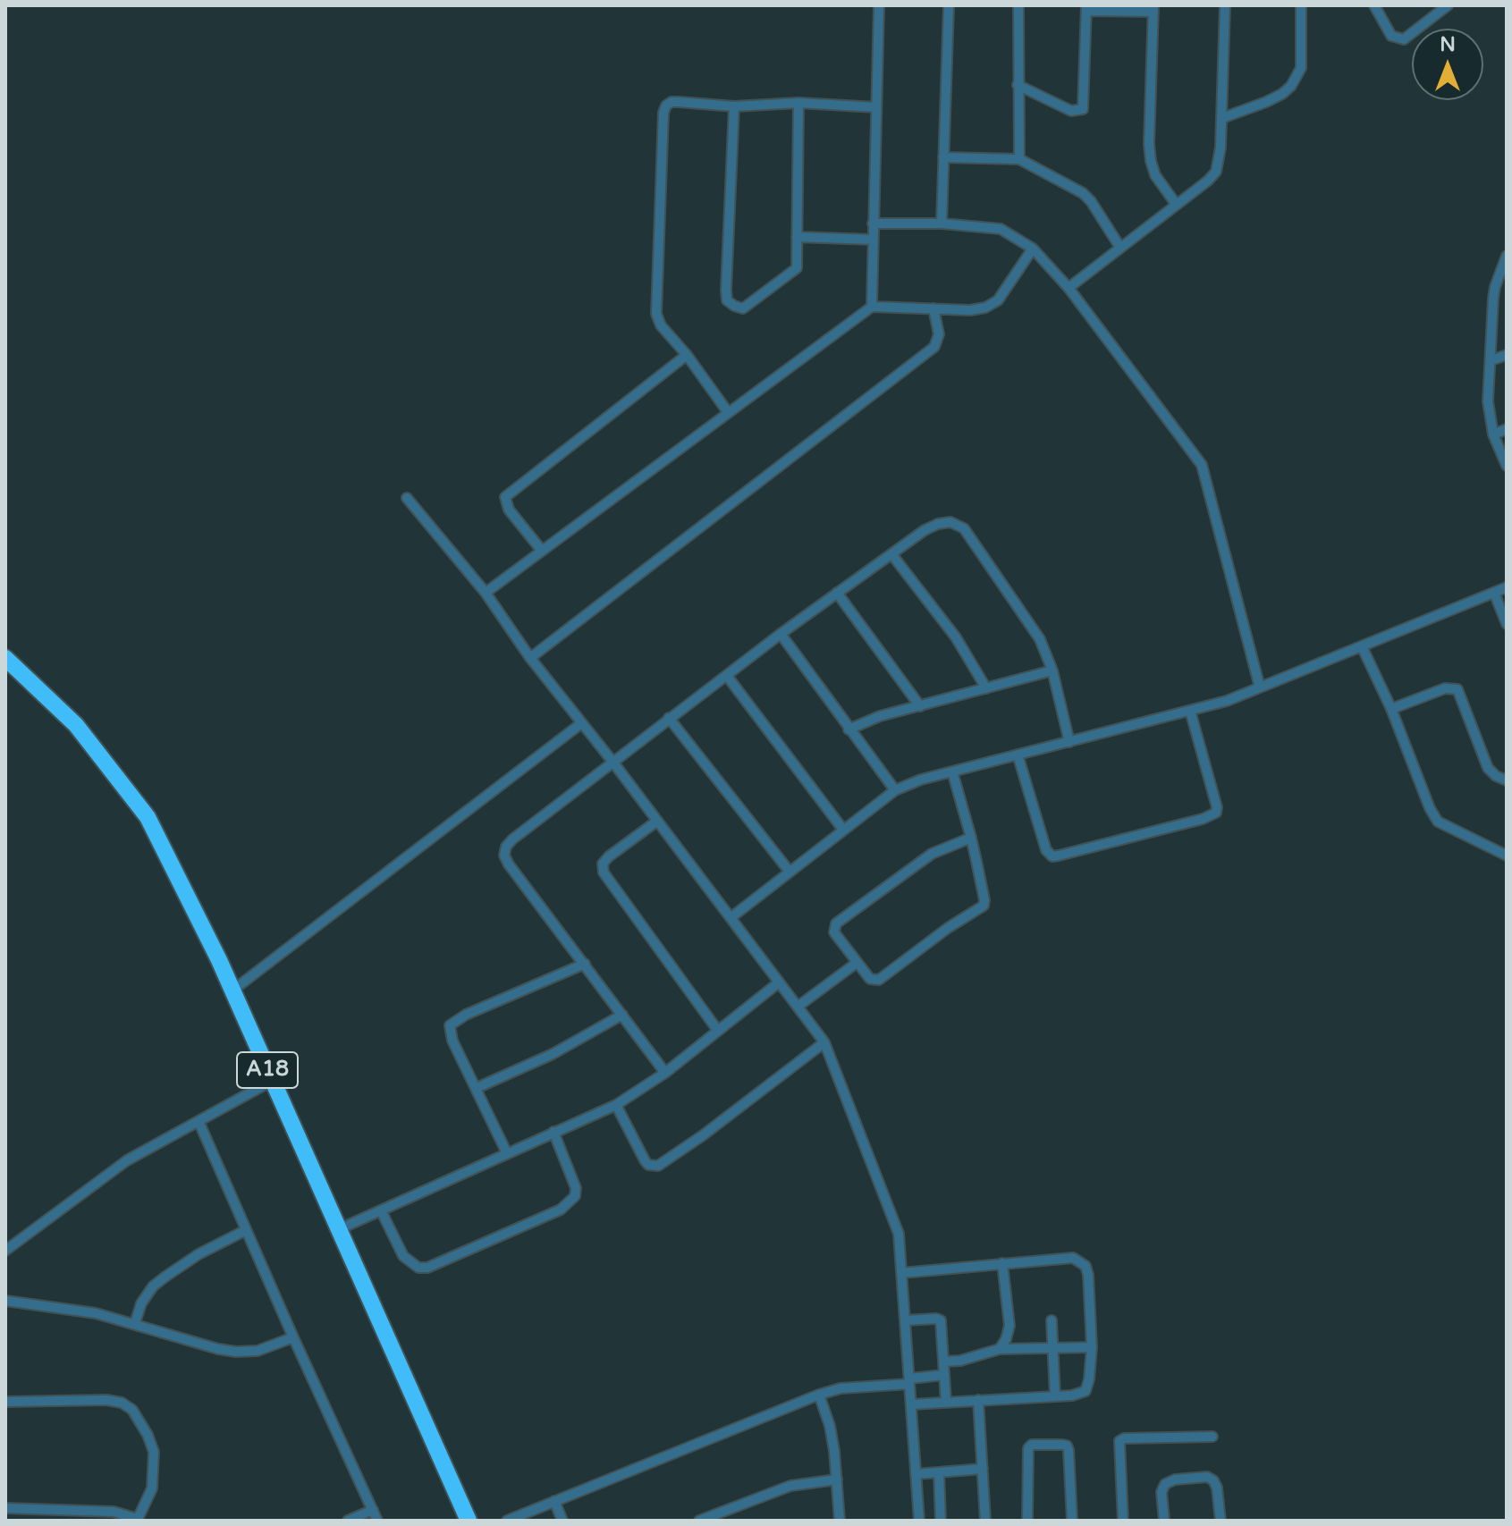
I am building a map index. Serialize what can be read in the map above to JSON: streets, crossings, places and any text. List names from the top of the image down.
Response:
{
  "streets": {
    "highway": ["A18"]
  },
  "north": "top"
}
